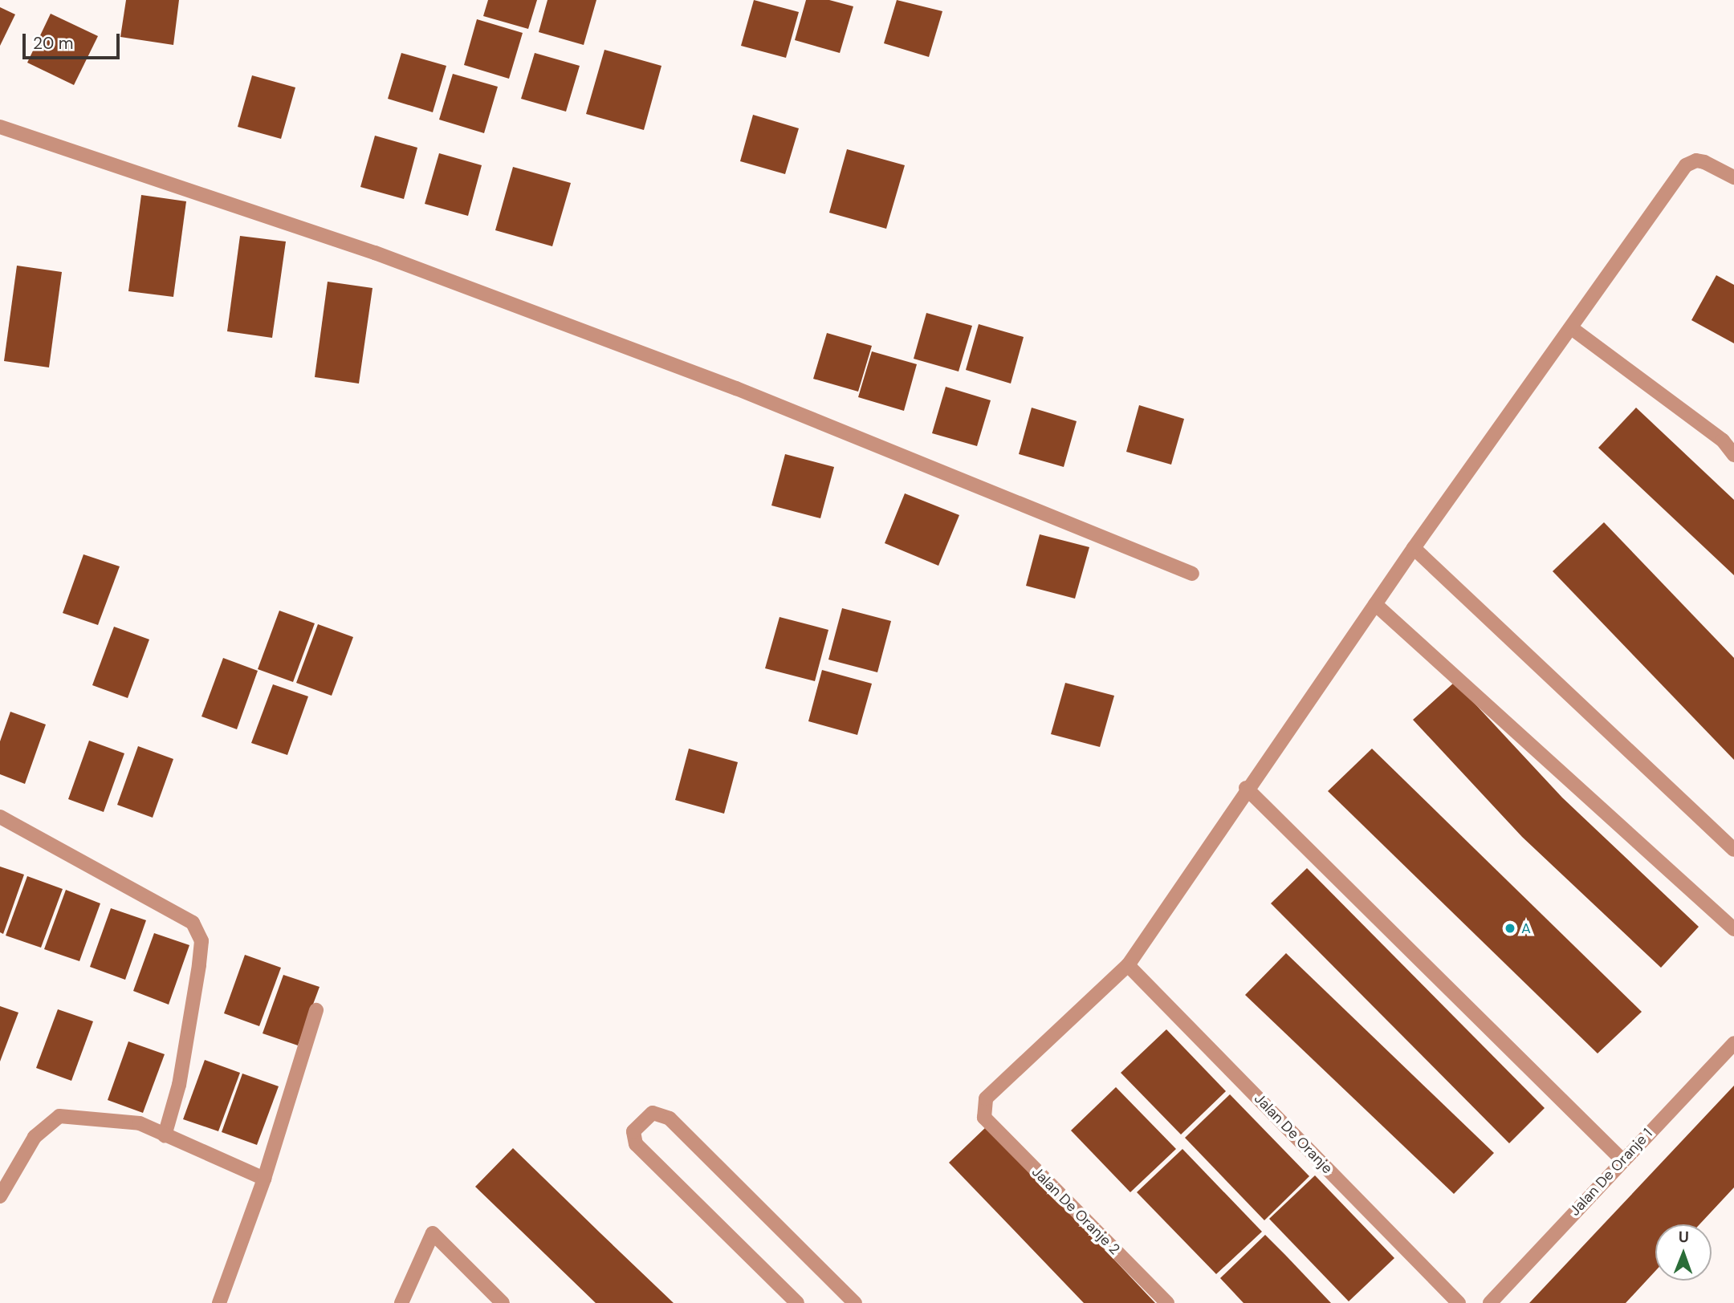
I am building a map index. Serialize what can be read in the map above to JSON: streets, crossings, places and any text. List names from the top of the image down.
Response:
{
  "streets": {
    "street": ["Jalan De Oranje", "Jalan De Oranje 1", "Jalan De Oranje 2"]
  },
  "crossings": [
    ["Jalan De Oranje", "Jalan De Oranje 2"]
  ],
  "places": ["A"],
  "scale_bar": "20 m",
  "north": "top"
}
